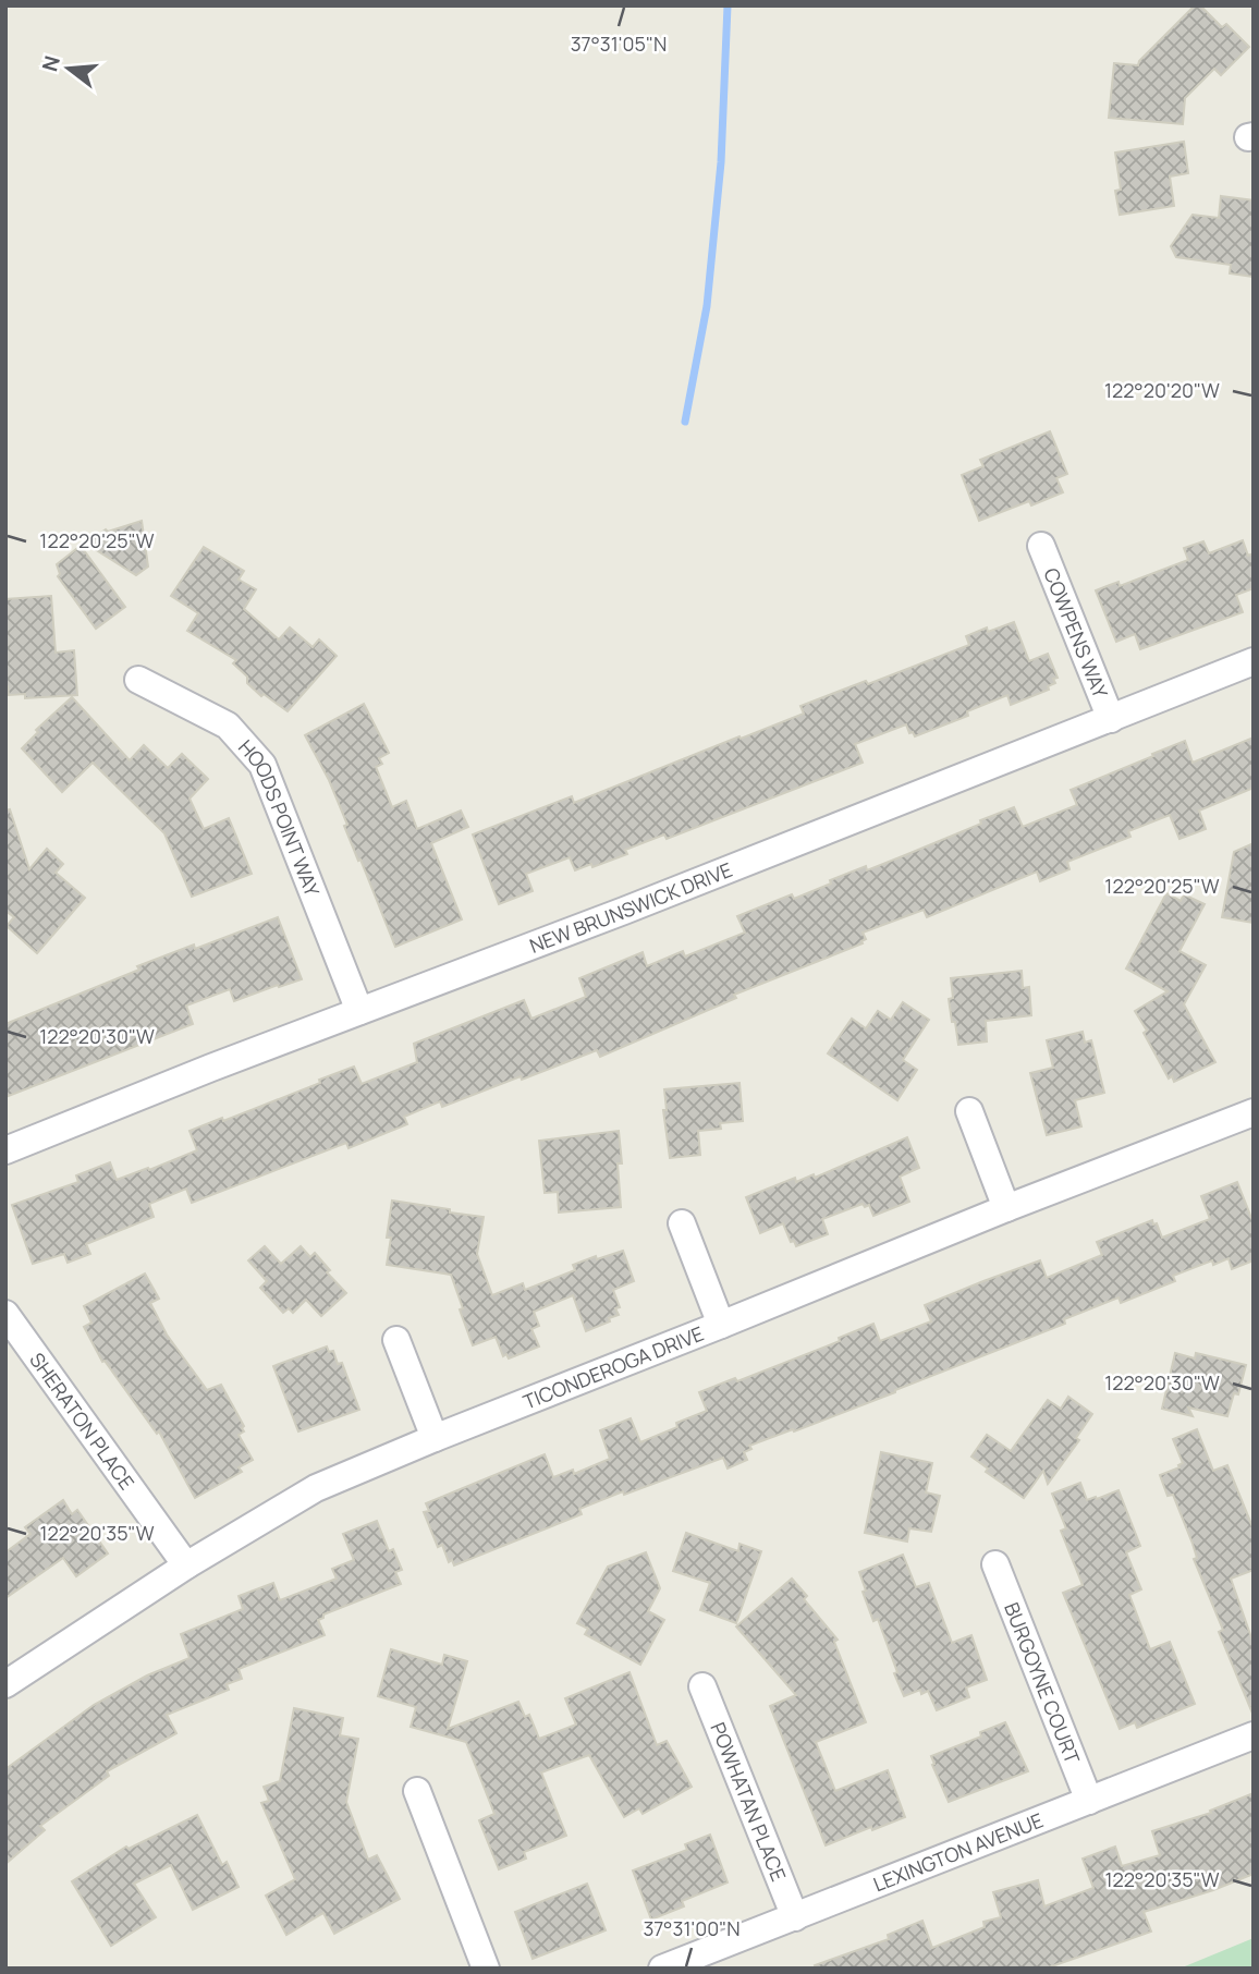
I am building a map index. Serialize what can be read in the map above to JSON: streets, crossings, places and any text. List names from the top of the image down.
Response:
{
  "streets": {
    "street": [
      "COWPENS WAY",
      "HOODS POINT WAY",
      "NEW BRUNSWICK DRIVE",
      "TICONDEROGA DRIVE",
      "SHERATON PLACE",
      "BURGOYNE COURT",
      "POWHATAN PLACE",
      "LEXINGTON AVENUE"
    ]
  },
  "crossings": [
    ["COWPENS WAY", "NEW BRUNSWICK DRIVE"],
    ["HOODS POINT WAY", "NEW BRUNSWICK DRIVE"],
    ["TICONDEROGA DRIVE", "SHERATON PLACE"],
    ["BURGOYNE COURT", "LEXINGTON AVENUE"],
    ["POWHATAN PLACE", "LEXINGTON AVENUE"]
  ],
  "north": "left",
  "coordinates": [
    "37°31'05\"N",
    "122°20'20\"W",
    "122°20'25\"W",
    "122°20'30\"W",
    "122°20'35\"W",
    "37°31'00\"N"
  ]
}
